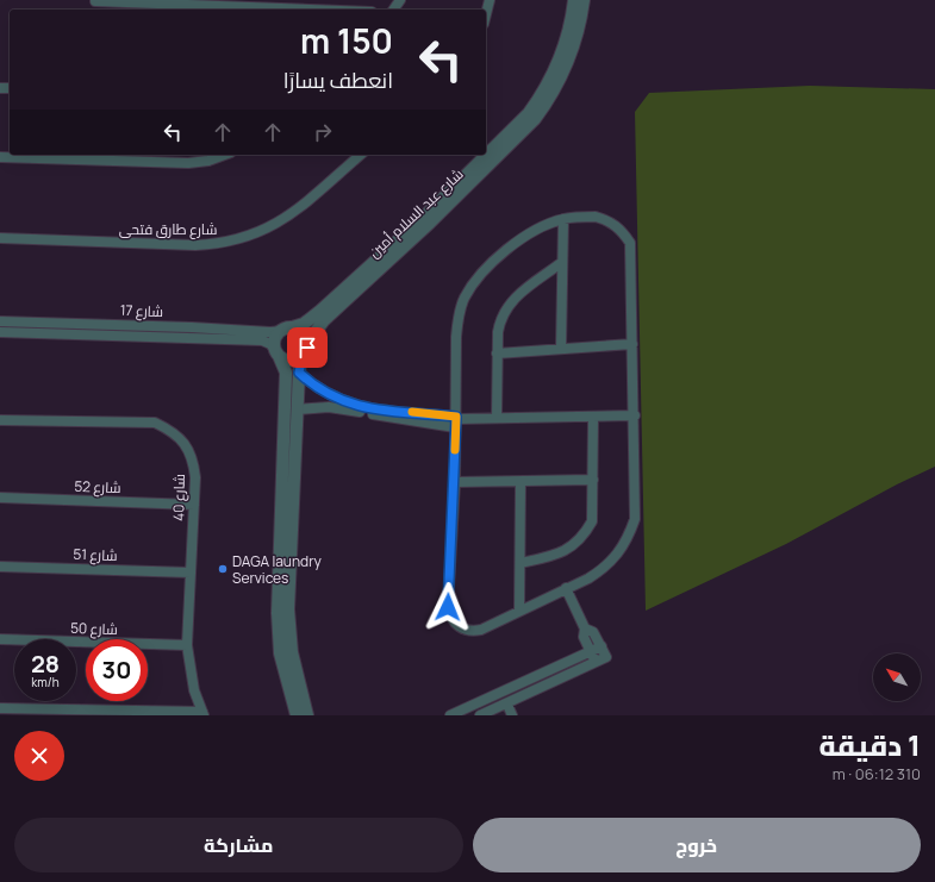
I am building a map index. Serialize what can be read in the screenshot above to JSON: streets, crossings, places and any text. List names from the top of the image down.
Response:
{
  "streets": {
    "street": [
      "شارع عبد السلام أمين",
      "شارع طارق فتحى",
      "شارع 17",
      "شارع 52",
      "شارع 40",
      "شارع 51",
      "شارع 50"
    ]
  },
  "crossings": [
    ["شارع عبد السلام أمين", "شارع 17"],
    ["شارع 52", "شارع 40"],
    ["شارع 40", "شارع 51"],
    ["شارع 40", "شارع 50"]
  ],
  "places": ["DAGA laundry Services"],
  "north": "top left",
  "page": {
    "turn": ["150 m", "انعطف يسارًا"],
    "speed": "28 km/h",
    "limit": "30",
    "heading": ["1 دقيقة", "310 m · 06:12"],
    "buttons": ["خروج", "مشاركة"]
  }
}
